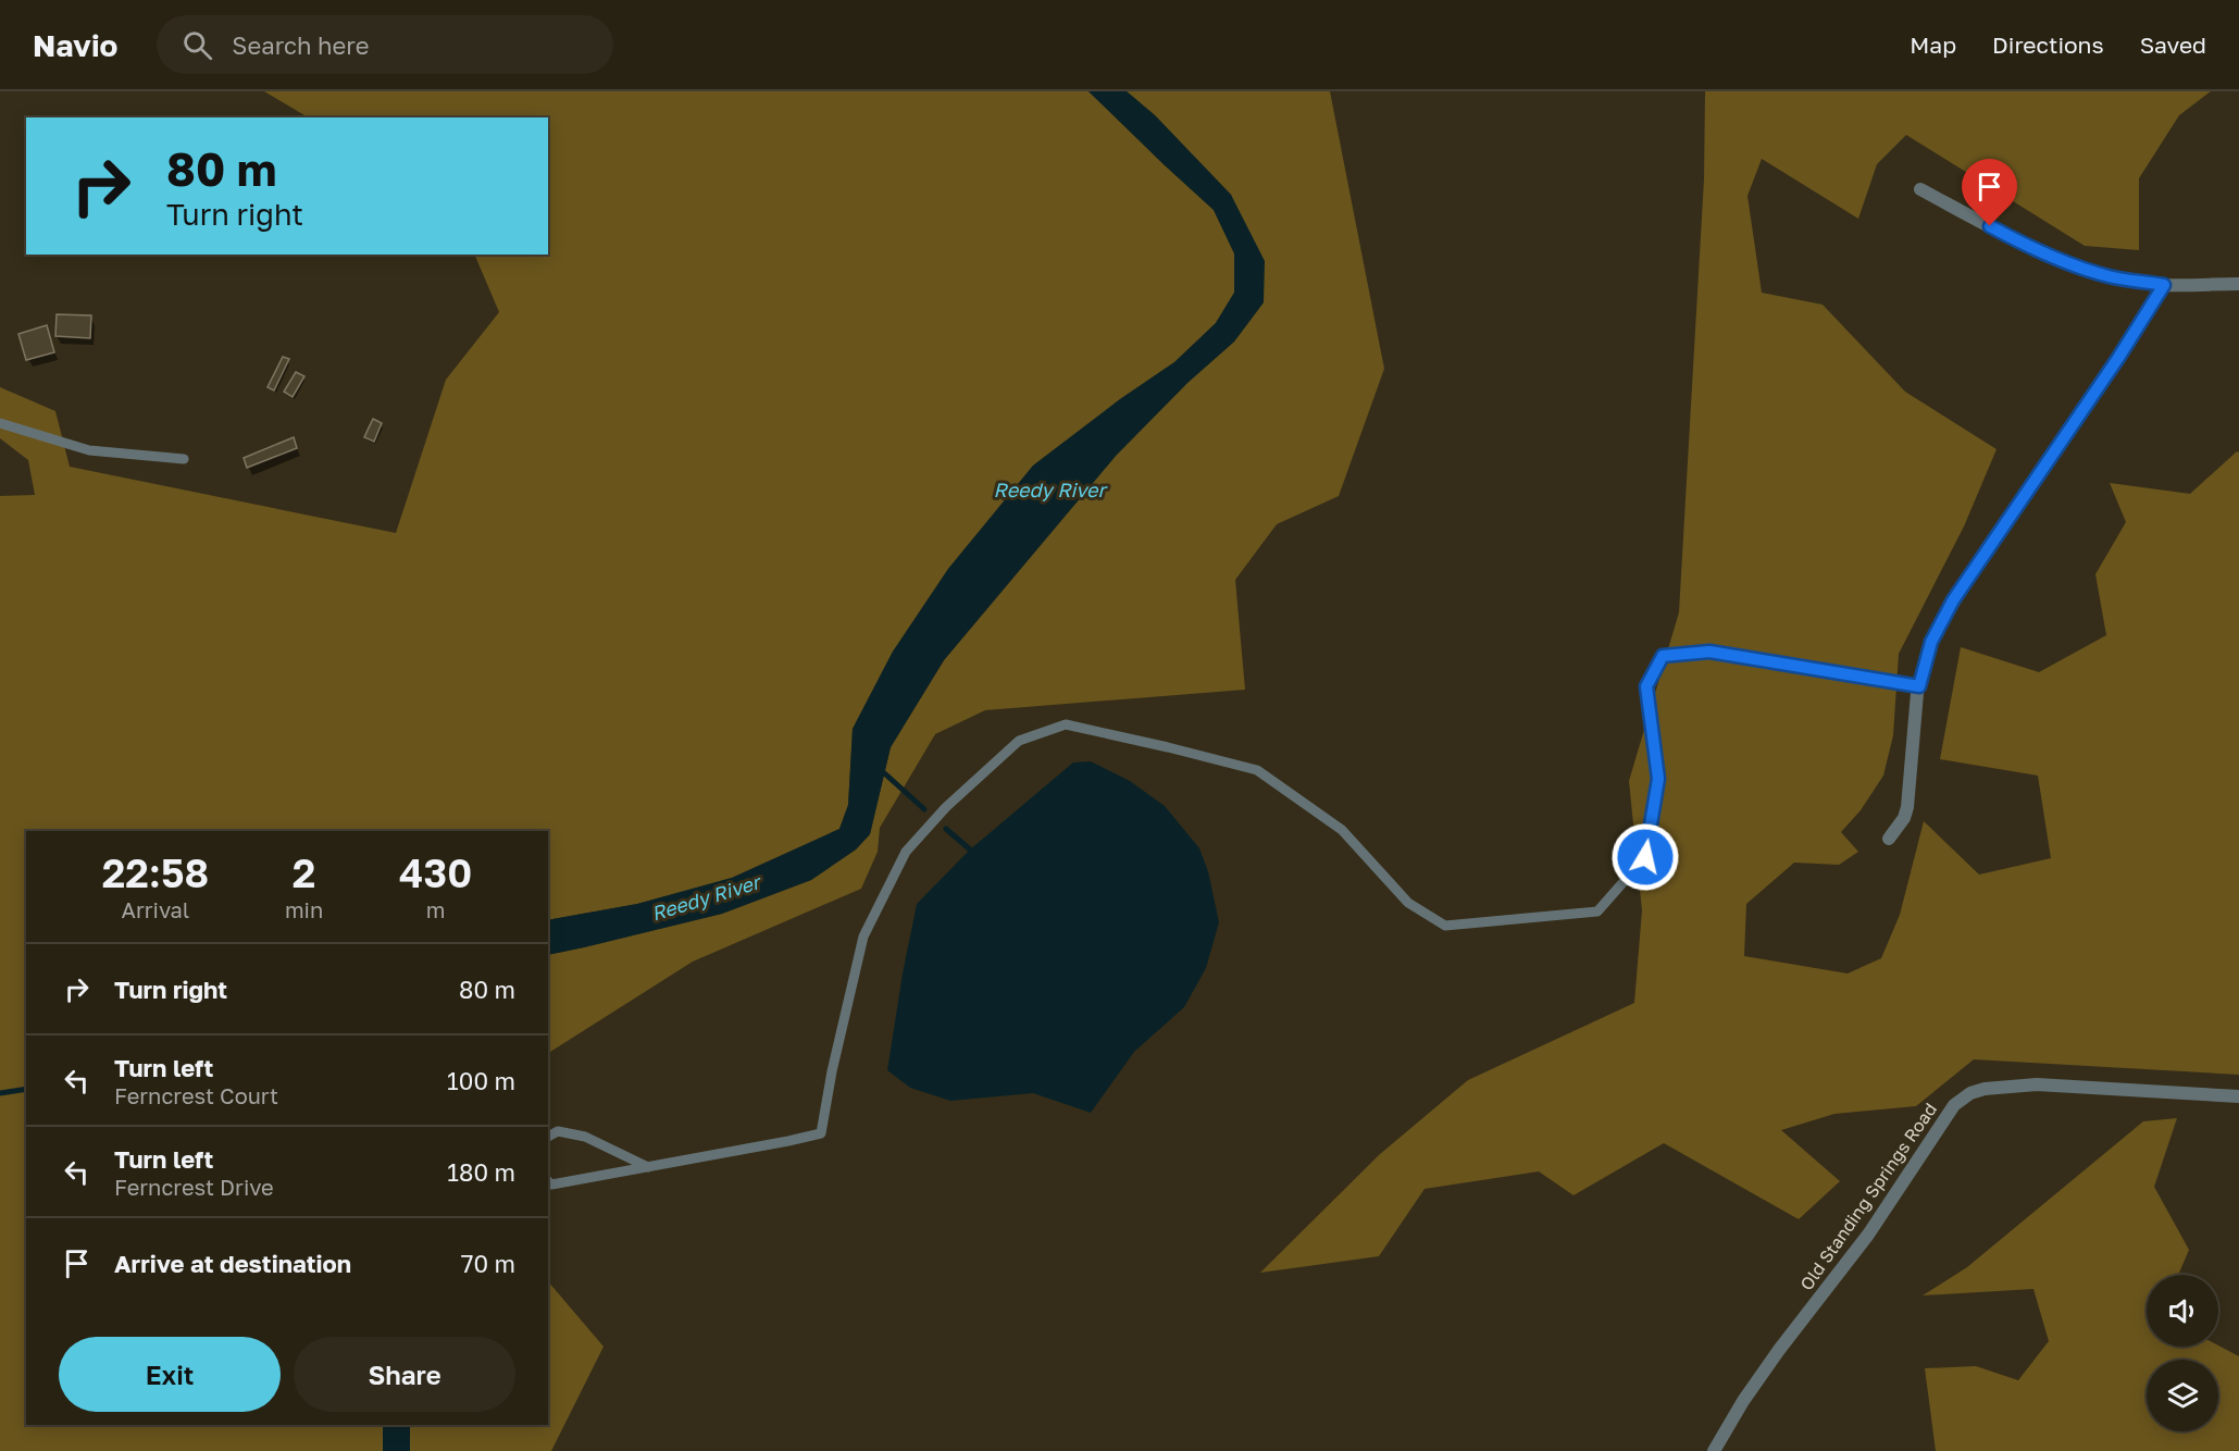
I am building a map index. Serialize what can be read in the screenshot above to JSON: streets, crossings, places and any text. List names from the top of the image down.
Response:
{
  "streets": {
    "street": ["Old Standing Springs Road"]
  },
  "water": ["Reedy River"],
  "page": {
    "header": "Navio",
    "search": "Search here",
    "nav": ["Map", "Directions", "Saved"],
    "turn": ["80 m", "Turn right"],
    "eta": [
      "22:58",
      "Arrival",
      "2",
      "min",
      "430",
      "m"
    ],
    "list": [
      {
        "name": "Turn right",
        "value": "80 m"
      },
      {
        "name": "Turn left",
        "note": "Ferncrest Court",
        "value": "100 m"
      },
      {
        "name": "Turn left",
        "note": "Ferncrest Drive",
        "value": "180 m"
      },
      {
        "name": "Arrive at destination",
        "value": "70 m"
      }
    ],
    "buttons": ["Exit", "Share"]
  }
}
